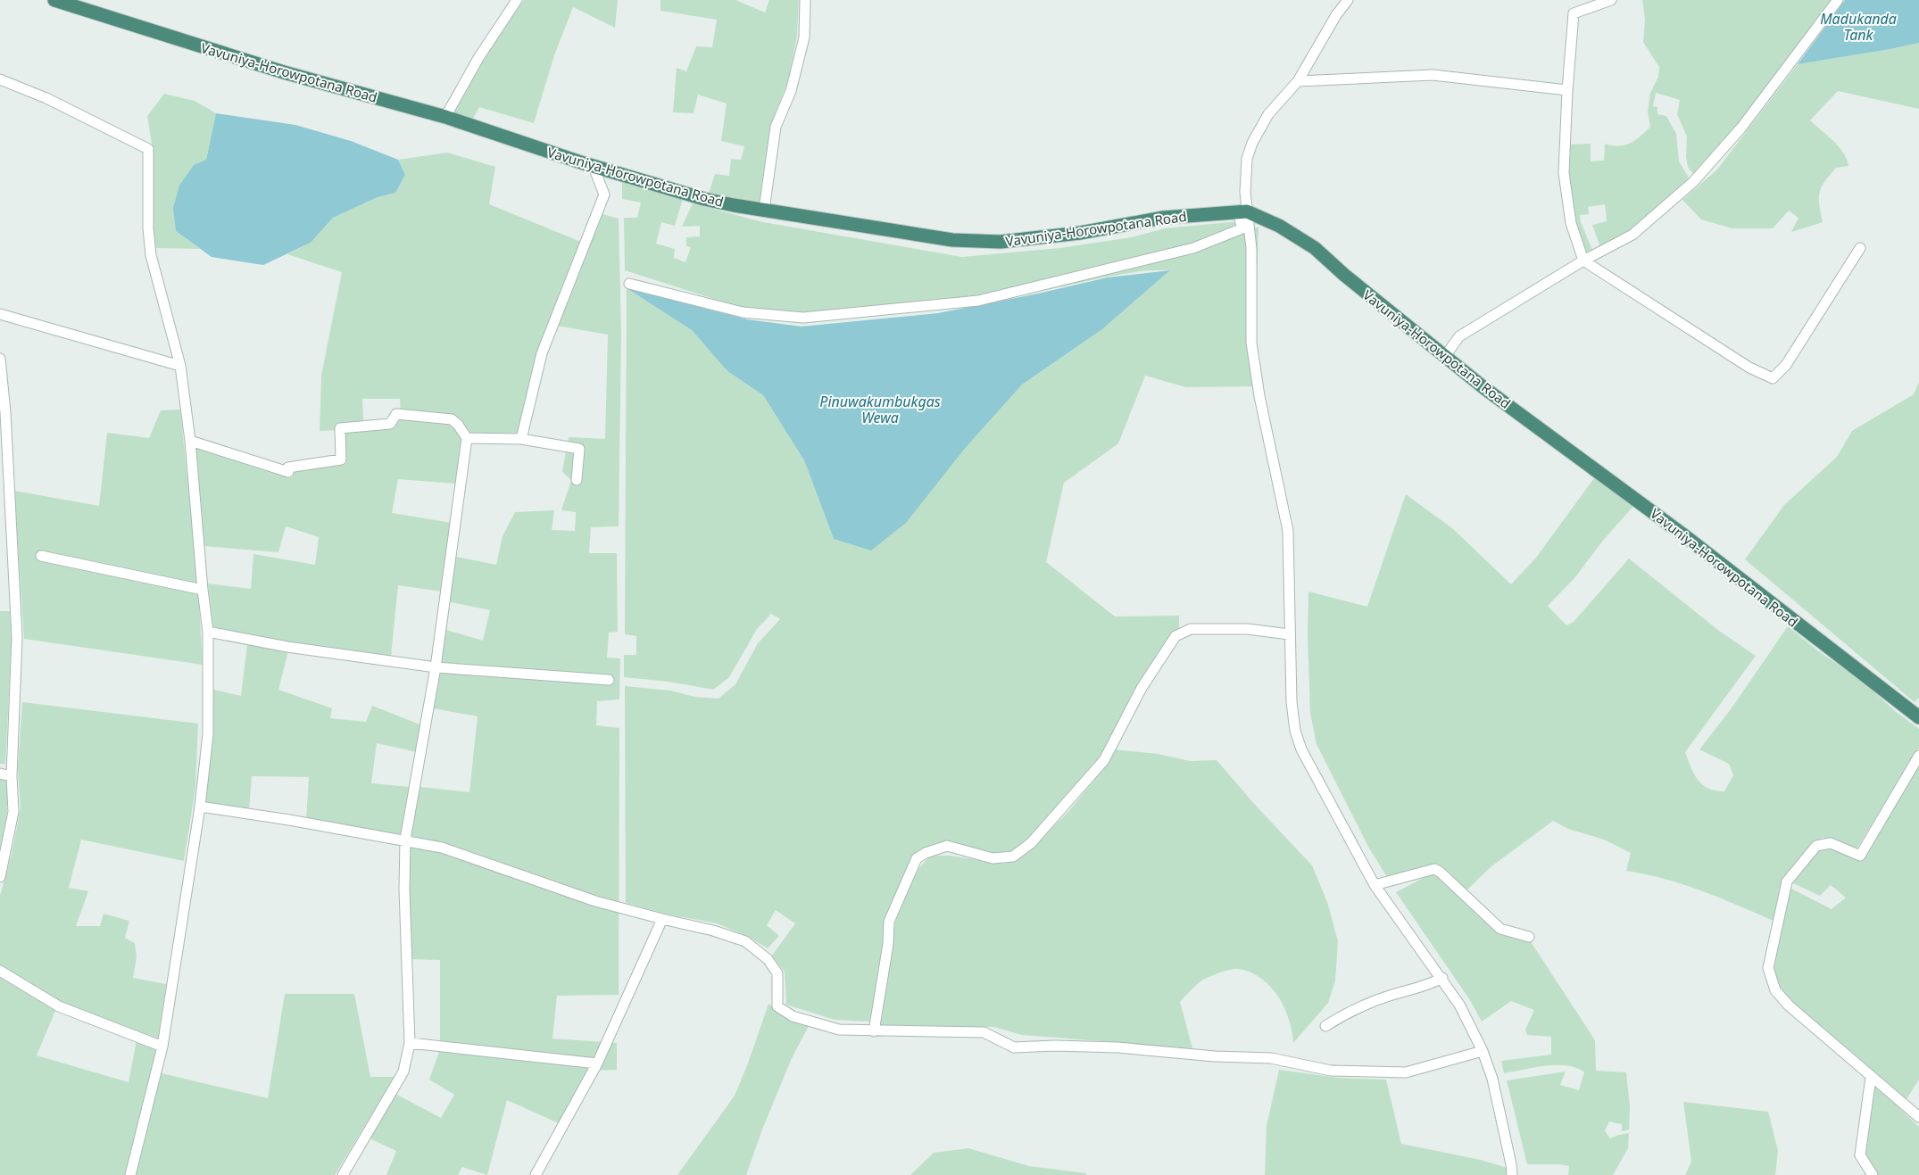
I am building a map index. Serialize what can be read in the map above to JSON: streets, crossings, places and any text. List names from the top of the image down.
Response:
{
  "streets": {
    "highway": ["Vavuniya-Horowpotana Road"]
  },
  "water": ["Madukanda Tank", "Pinuwakumbukgas Wewa"]
}
